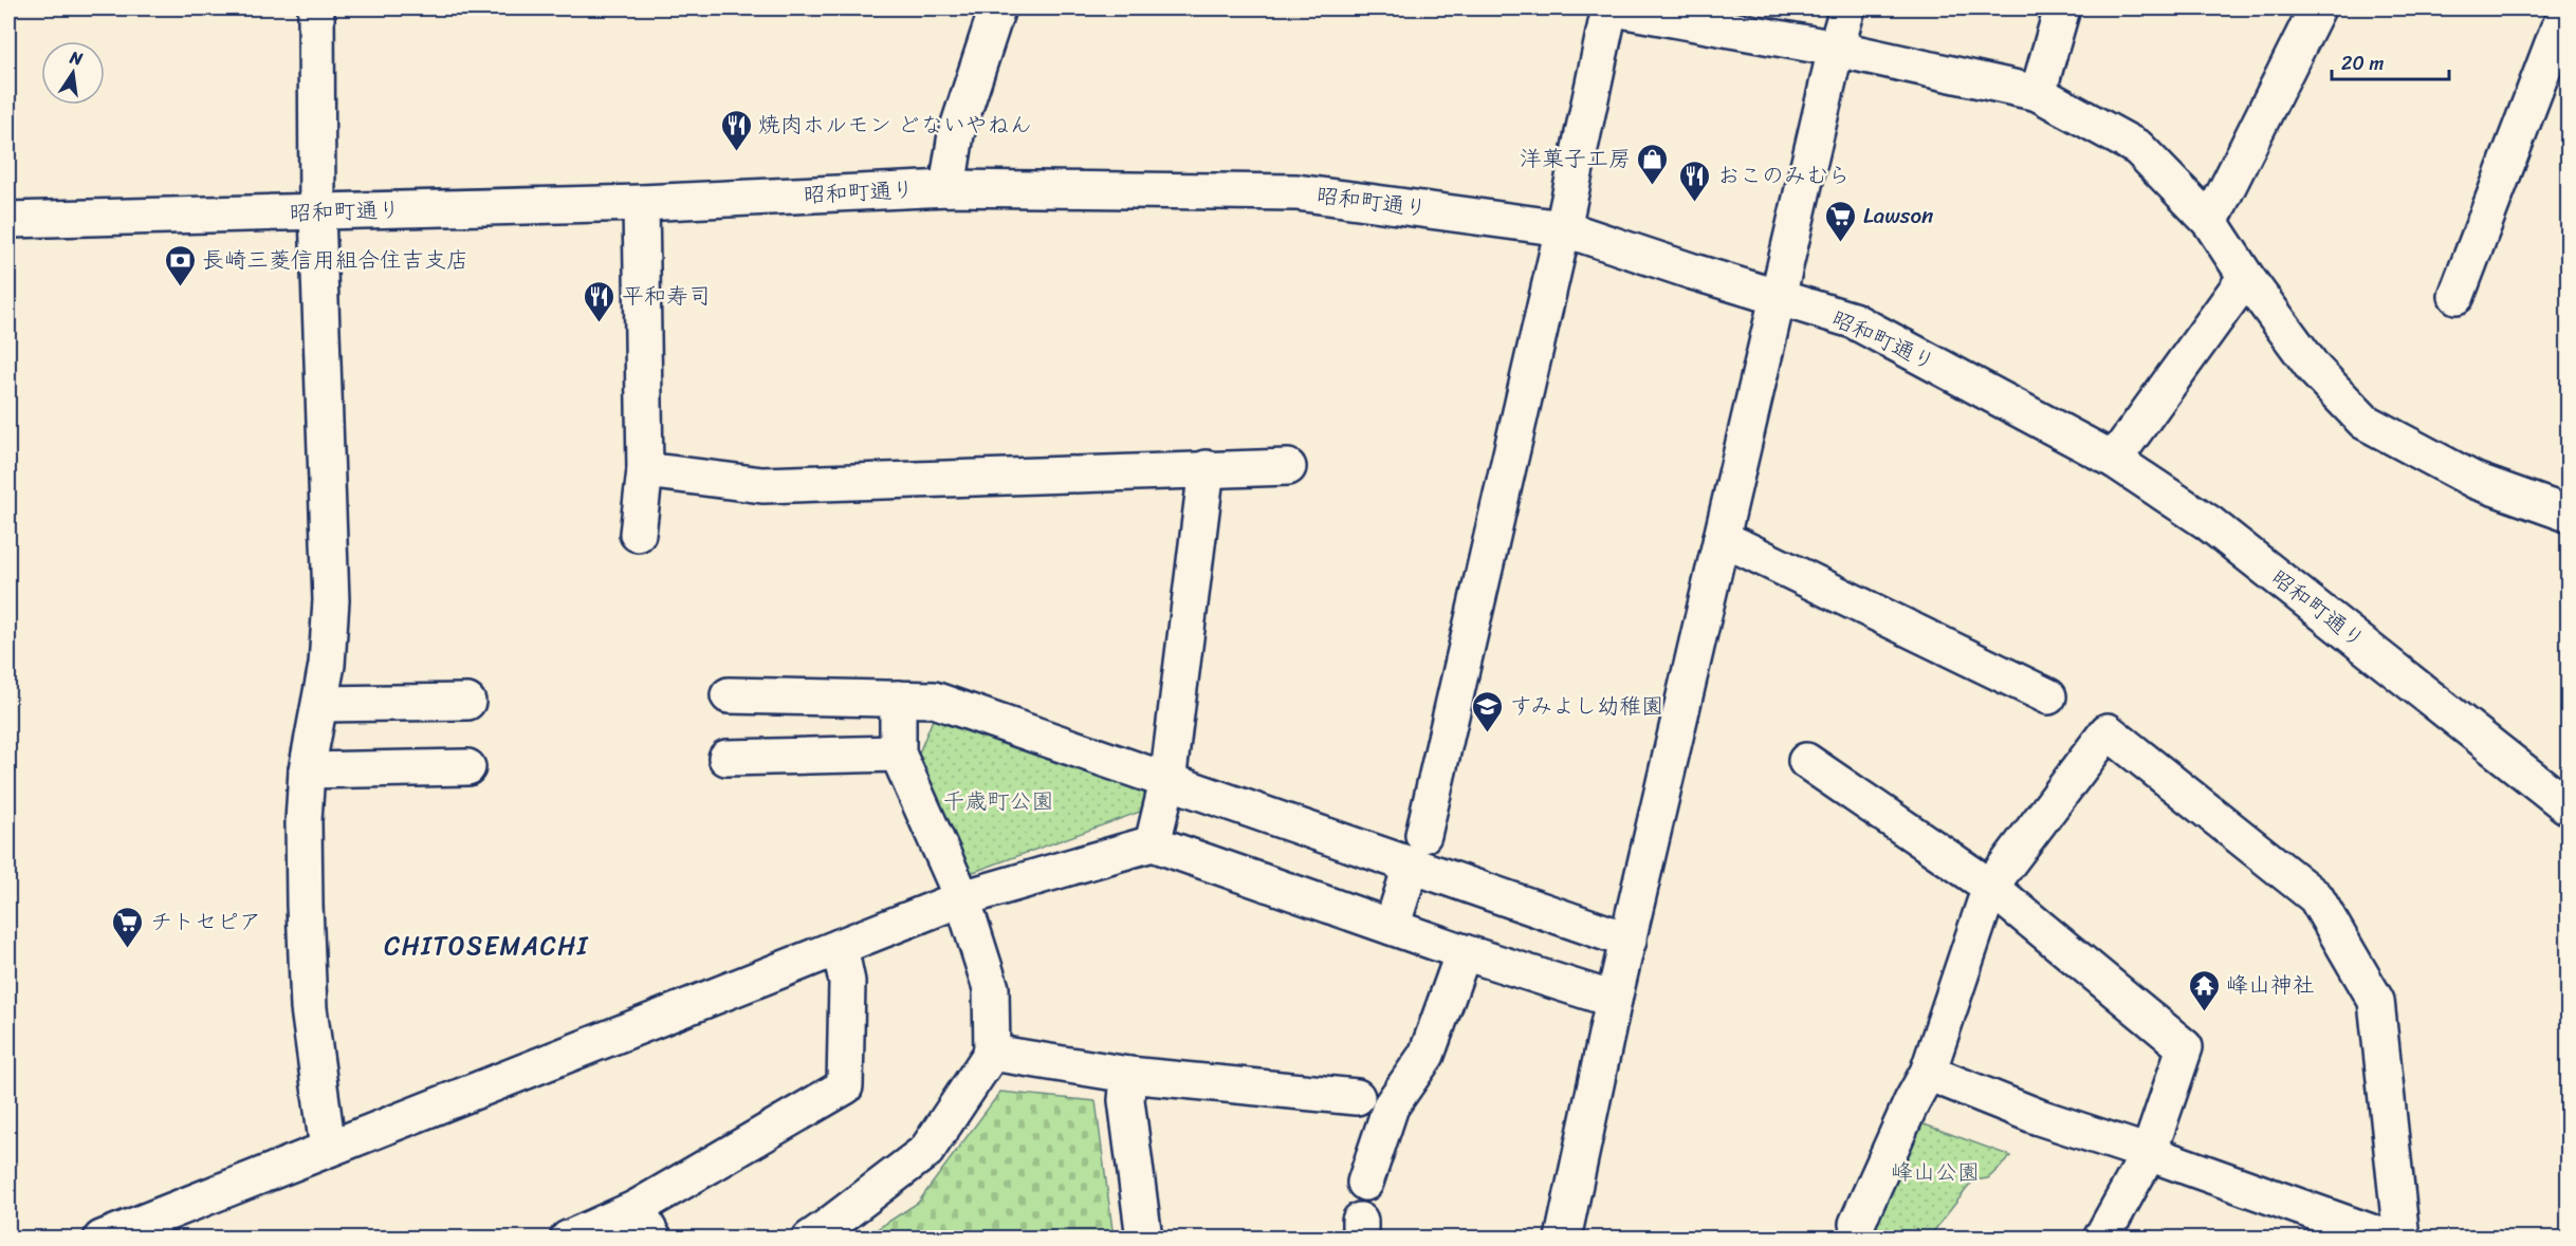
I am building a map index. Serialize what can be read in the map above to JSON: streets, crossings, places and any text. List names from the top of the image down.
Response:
{
  "streets": {
    "street": ["昭和町通り"]
  },
  "districts": ["CHITOSEMACHI"],
  "parks": ["千歳町公園", "峰山公園"],
  "places": {
    "restaurant": ["焼肉ホルモン どないやねん", "おこのみむら", "平和寿司"],
    "shop": ["洋菓子工房"],
    "supermarket": ["Lawson", "チトセピア"],
    "bank": ["長崎三菱信用組合住吉支店"],
    "school or university": ["すみよし幼稚園"],
    "temple": ["峰山神社"]
  },
  "scale_bar": "20 m",
  "north": "top"
}
